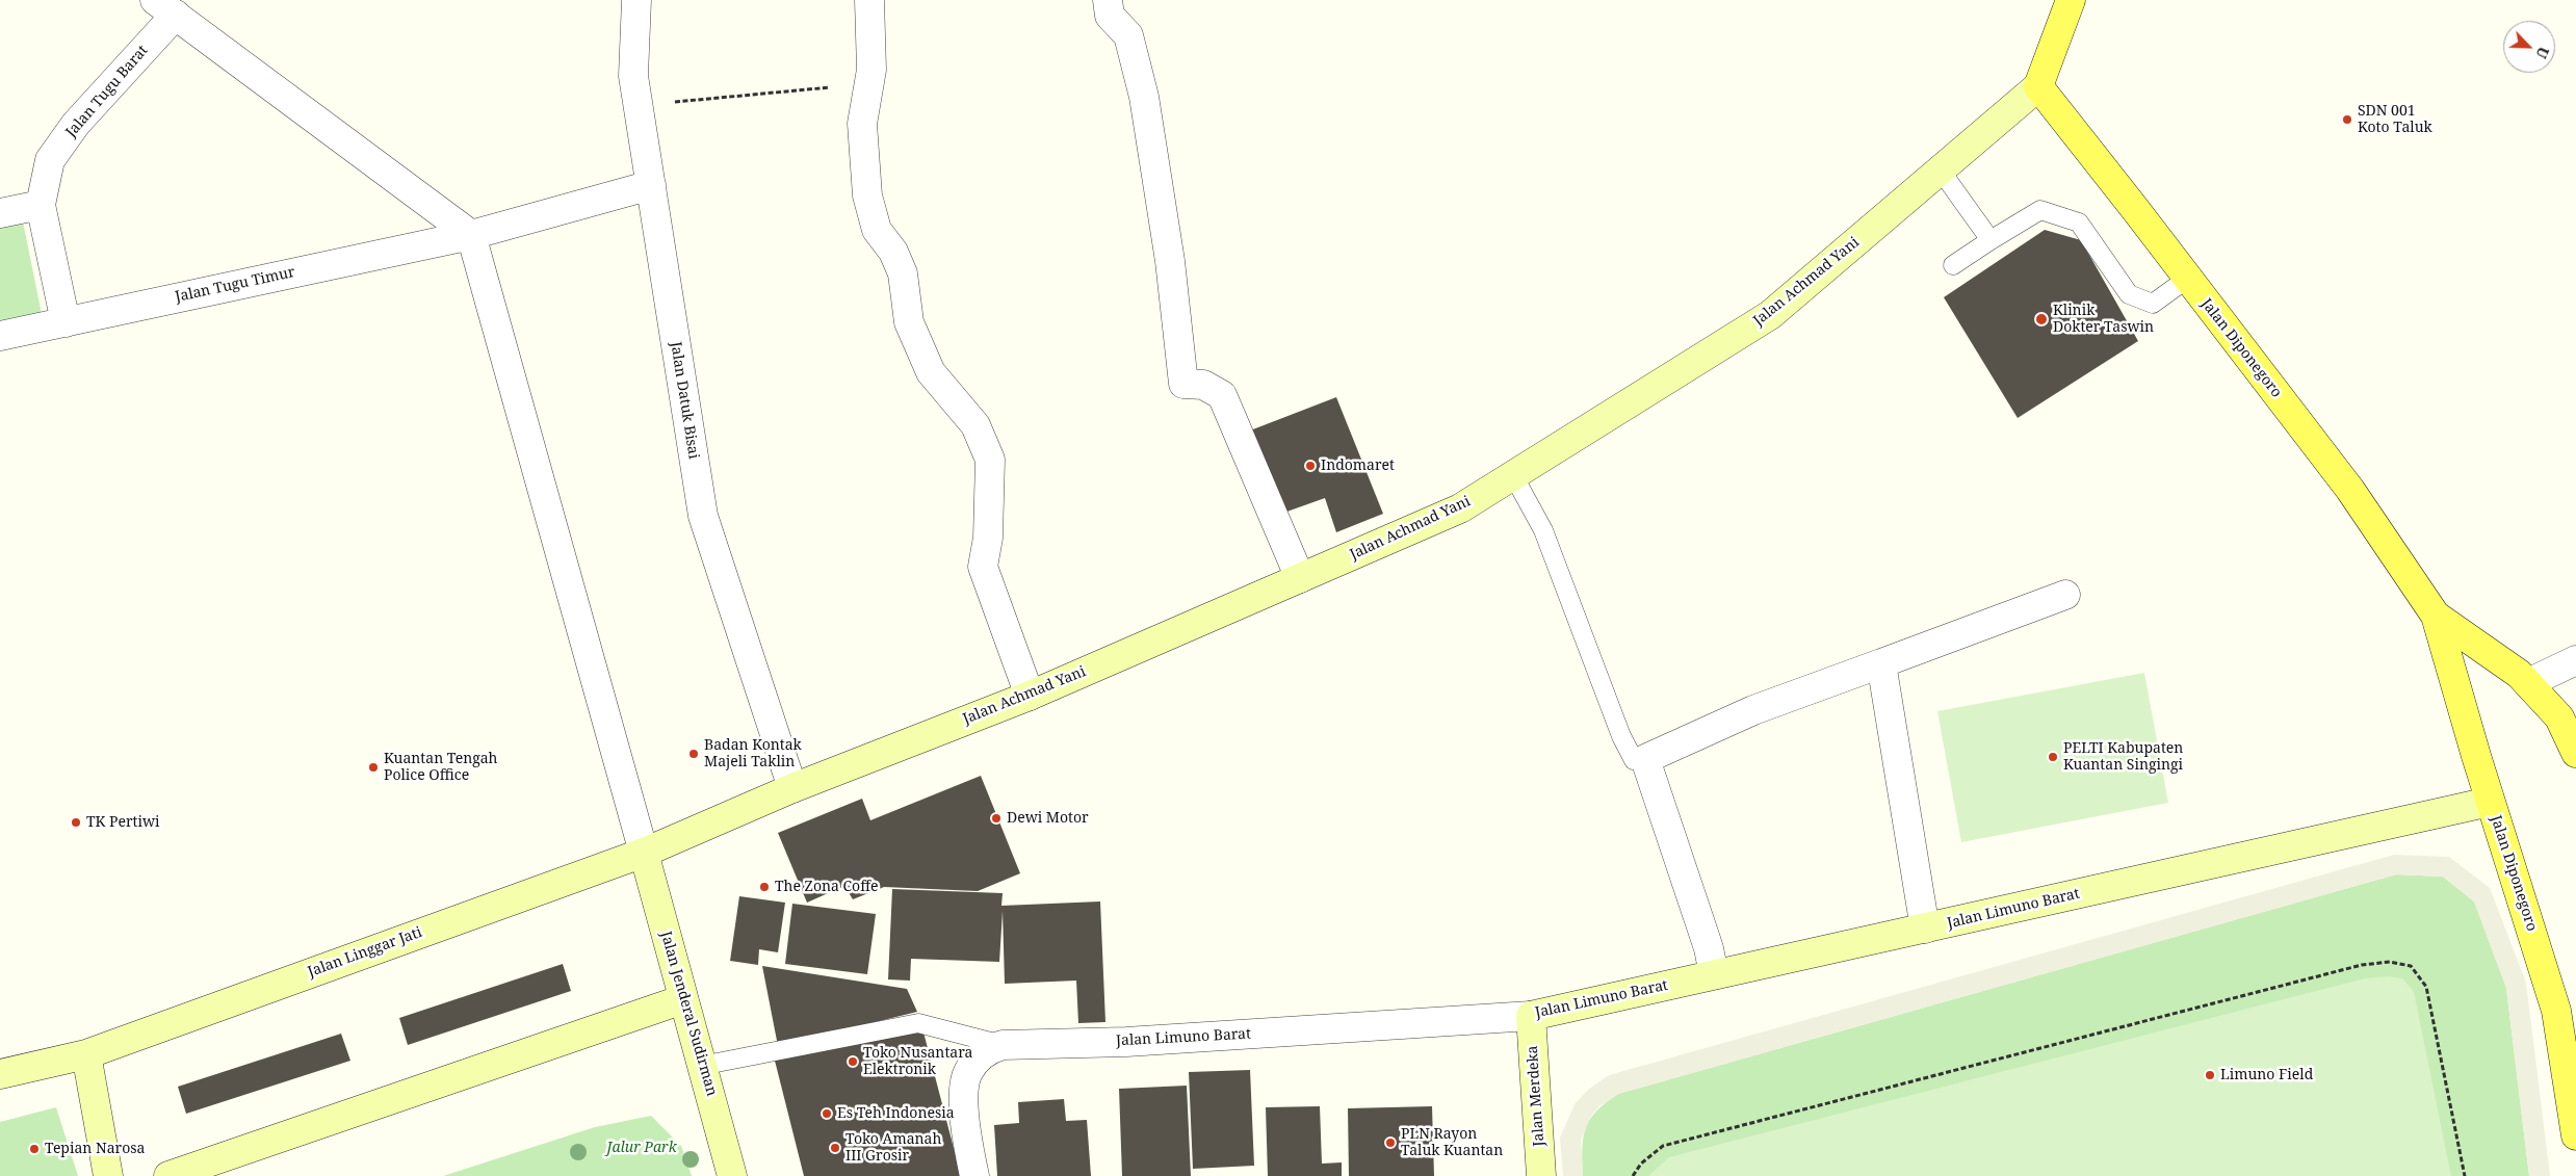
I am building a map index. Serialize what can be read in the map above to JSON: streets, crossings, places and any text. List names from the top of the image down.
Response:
{
  "streets": {
    "main road": ["Jalan Achmad Yani", "Jalan Diponegoro"],
    "street": [
      "Jalan Tugu Barat",
      "Jalan Tugu Timur",
      "Jalan Datuk Bisai",
      "Jalan Limuno Barat",
      "Jalan Linggar Jati",
      "Jalan Jenderal Sudirman",
      "Jalan Merdeka"
    ]
  },
  "crossings": [
    ["Jalan Tugu Barat", "Jalan Tugu Timur"],
    ["Jalan Achmad Yani", "Jalan Diponegoro"],
    ["Jalan Achmad Yani", "Jalan Datuk Bisai"],
    ["Jalan Achmad Yani", "Jalan Linggar Jati"],
    ["Jalan Achmad Yani", "Jalan Jenderal Sudirman"],
    ["Jalan Tugu Timur", "Jalan Datuk Bisai"],
    ["Jalan Diponegoro", "Jalan Limuno Barat"],
    ["Jalan Limuno Barat", "Jalan Jenderal Sudirman"],
    ["Jalan Limuno Barat", "Jalan Merdeka"],
    ["Jalan Linggar Jati", "Jalan Jenderal Sudirman"]
  ],
  "parks": ["Jalur Park"],
  "places": [
    "SDN 001 Koto Taluk",
    "Klinik Dokter Taswin",
    "Indomaret",
    "Badan Kontak Majeli Taklin",
    "PELTI Kabupaten Kuantan Singingi",
    "Kuantan Tengah Police Office",
    "Dewi Motor",
    "TK Pertiwi",
    "The Zona Coffe",
    "Toko Nusantara Elektronik",
    "Limuno Field",
    "Es Teh Indonesia",
    "PLN Rayon Taluk Kuantan",
    "Toko Amanah III Grosir",
    "Tepian Narosa"
  ],
  "north": "bottom right"
}
